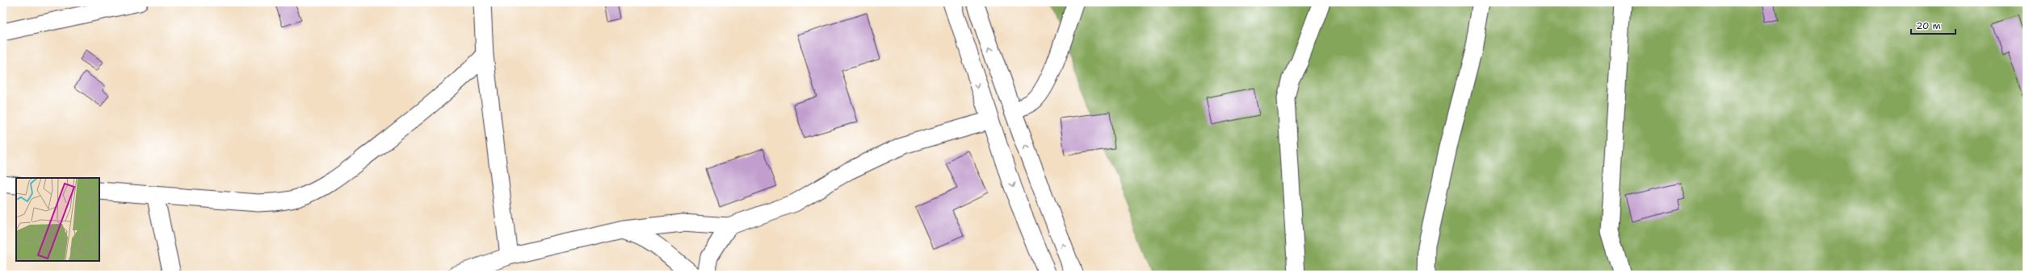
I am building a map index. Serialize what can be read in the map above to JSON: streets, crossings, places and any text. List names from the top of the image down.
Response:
{
  "scale_bar": "20 m"
}
